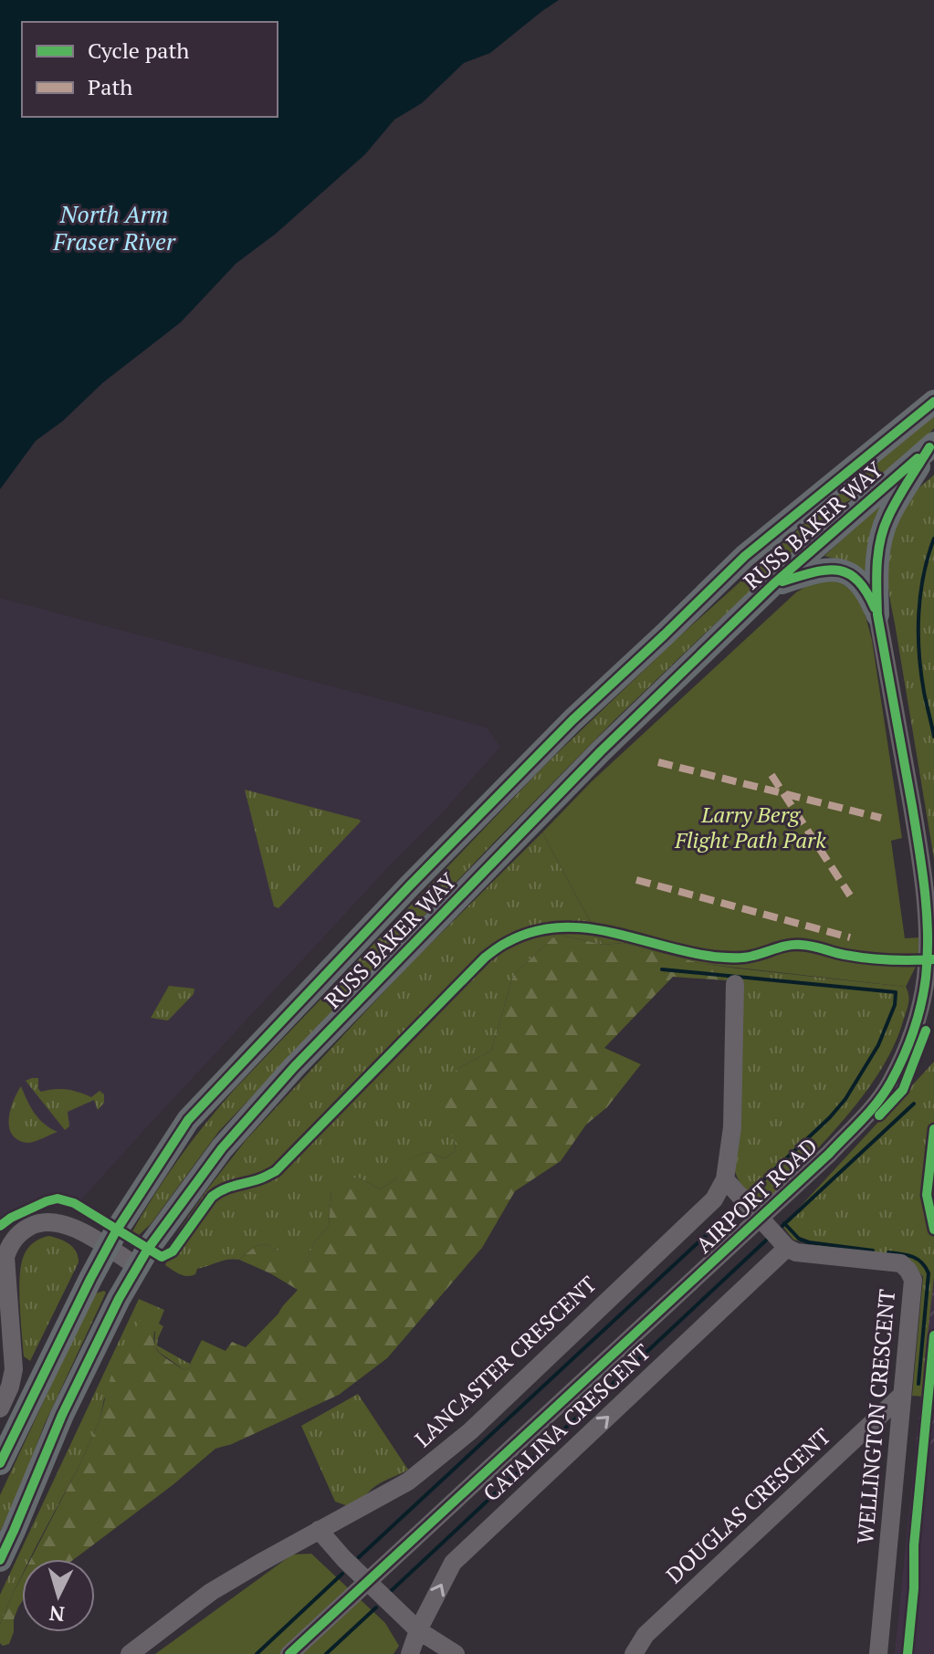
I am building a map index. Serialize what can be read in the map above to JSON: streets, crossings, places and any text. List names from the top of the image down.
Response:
{
  "streets": {
    "main road": ["RUSS BAKER WAY"],
    "street": [
      "AIRPORT ROAD",
      "LANCASTER CRESCENT",
      "WELLINGTON CRESCENT",
      "CATALINA CRESCENT",
      "DOUGLAS CRESCENT"
    ]
  },
  "crossings": [
    ["WELLINGTON CRESCENT", "CATALINA CRESCENT"],
    ["WELLINGTON CRESCENT", "DOUGLAS CRESCENT"]
  ],
  "one_way": ["CATALINA CRESCENT"],
  "water": ["North Arm Fraser River"],
  "parks": ["Larry Berg Flight Path Park"],
  "legend": ["Cycle path", "Path"],
  "north": "bottom"
}
